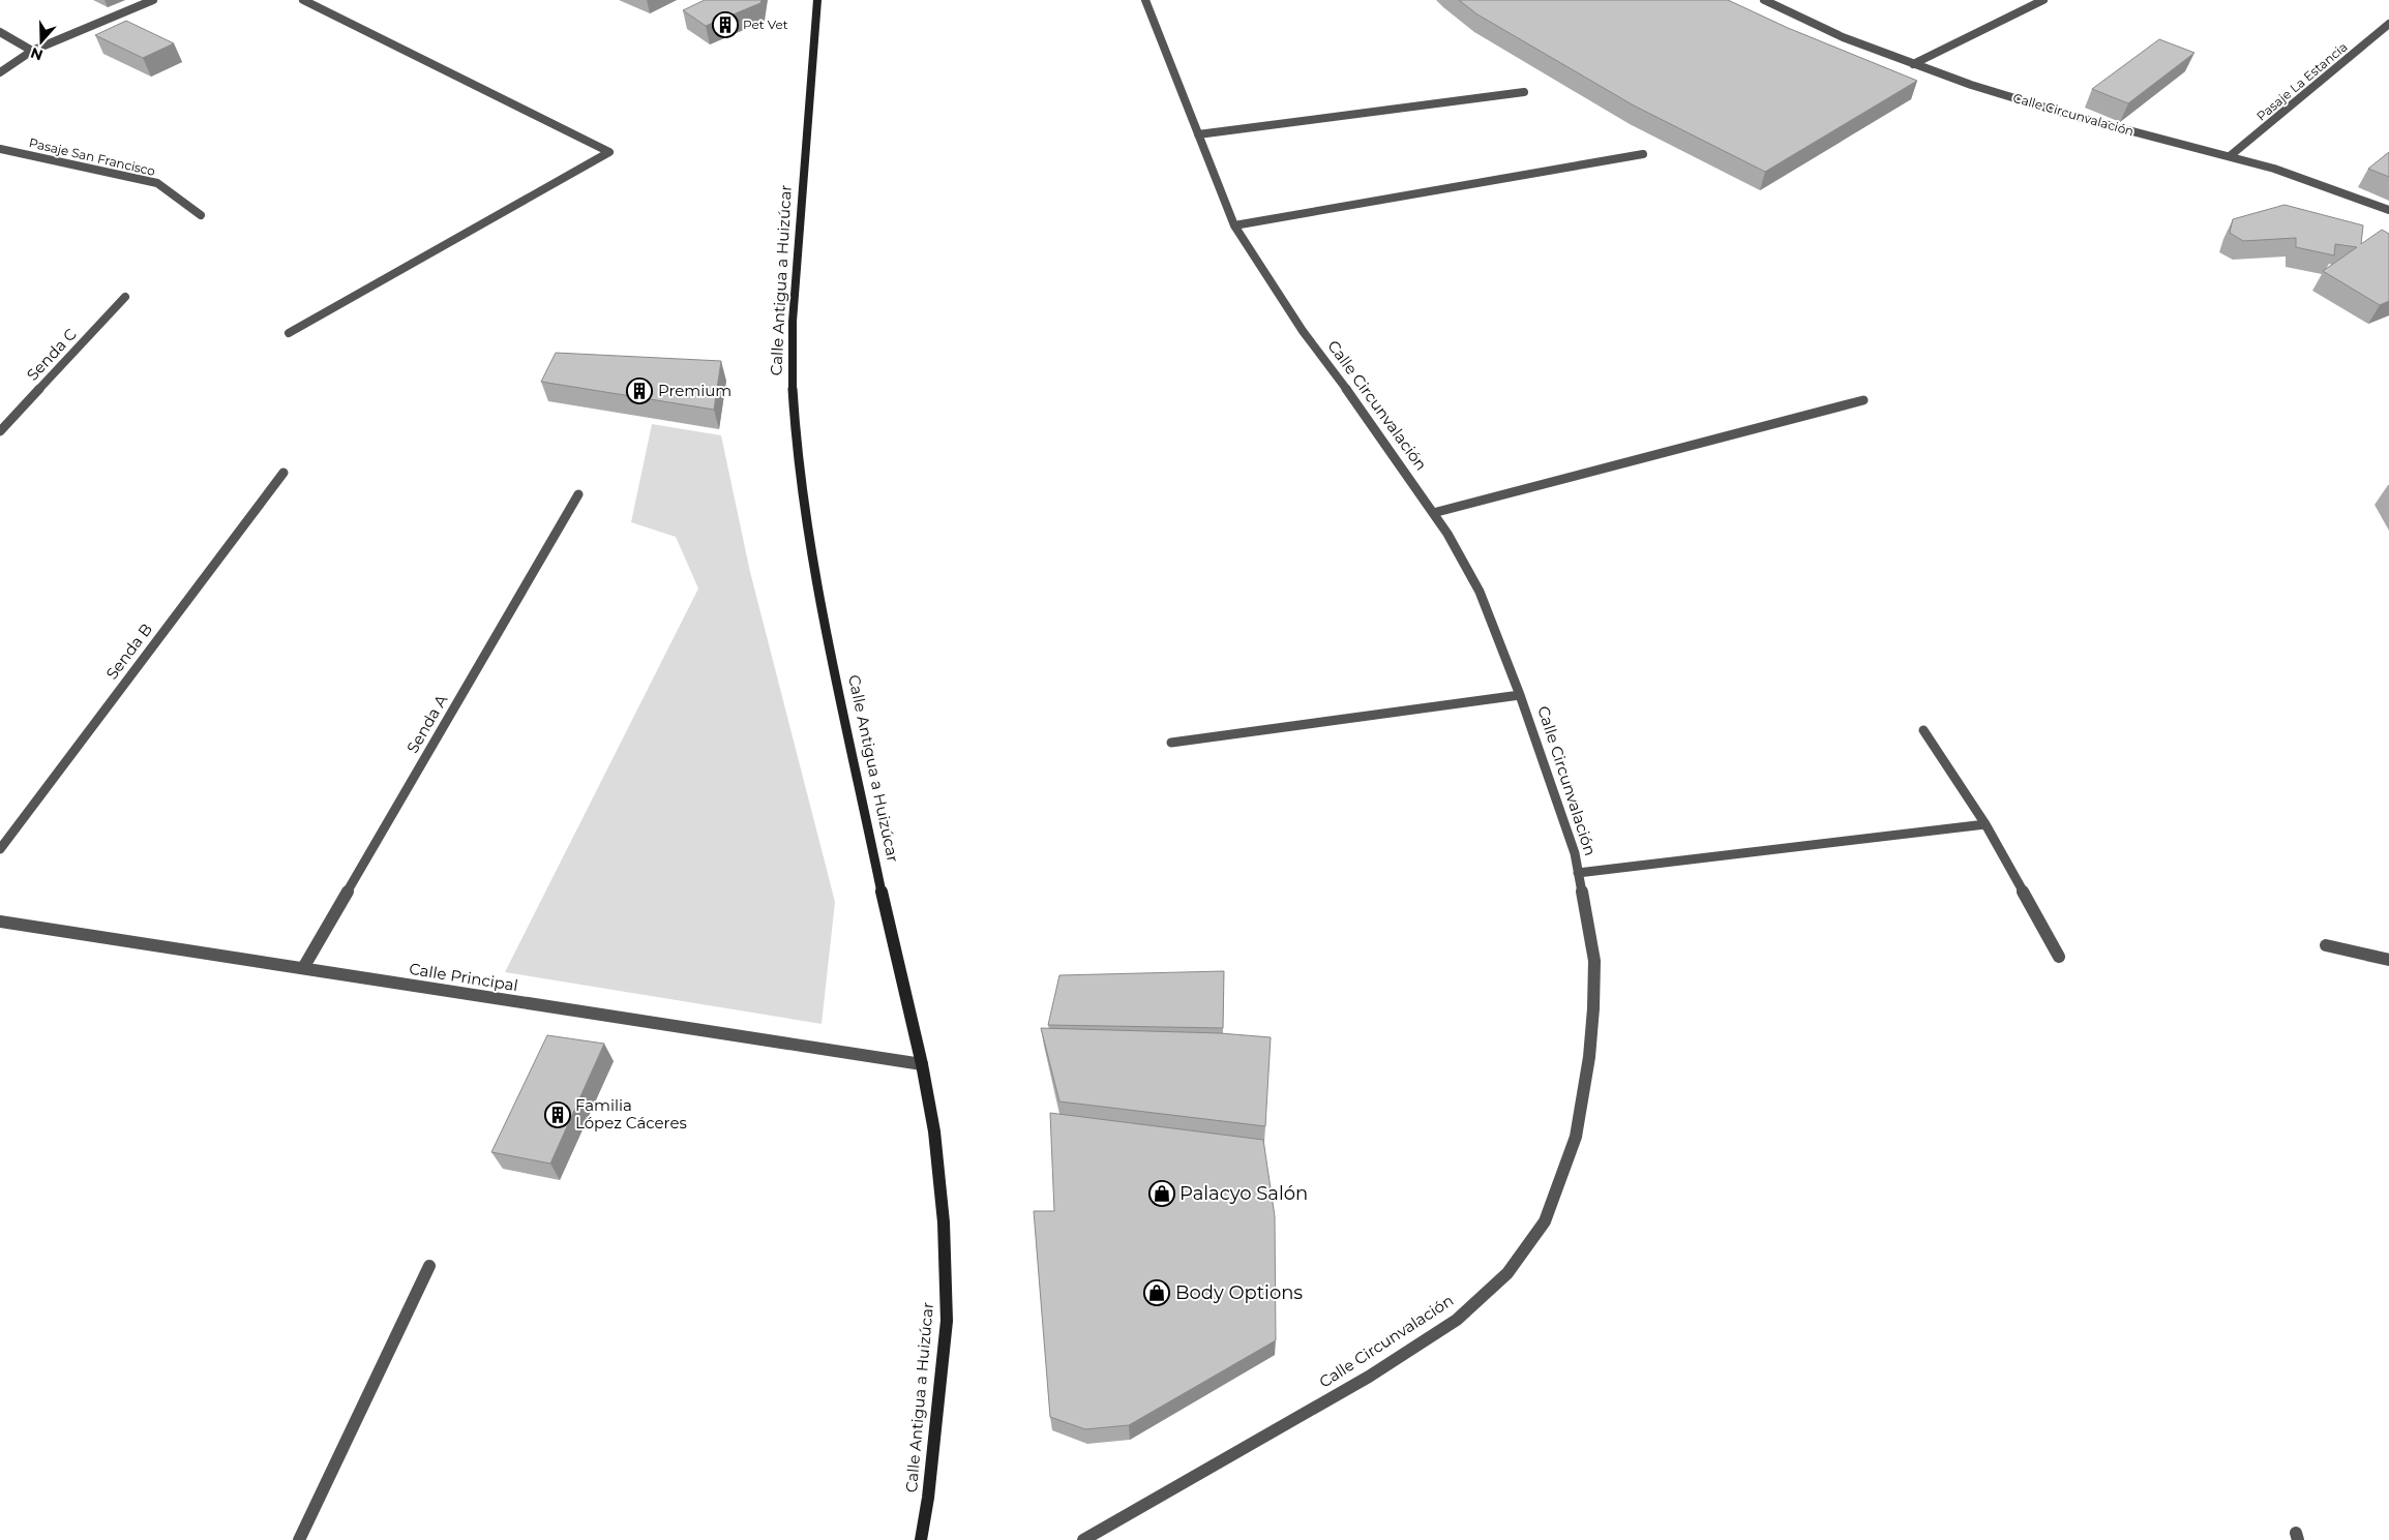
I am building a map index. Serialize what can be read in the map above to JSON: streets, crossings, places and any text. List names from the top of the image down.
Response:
{
  "streets": {
    "main road": ["Calle Antigua a Huizúcar"],
    "street": [
      "Pasaje La Estancia",
      "Calle Circunvalación",
      "Pasaje San Francisco",
      "Senda C",
      "Senda B",
      "Senda A",
      "Calle Principal"
    ]
  },
  "crossings": [
    ["Pasaje La Estancia", "Calle Circunvalación"],
    ["Calle Antigua a Huizúcar", "Calle Principal"],
    ["Senda A", "Calle Principal"]
  ],
  "places": {
    "building": ["Pet Vet", "Premium", "Familia López Cáceres"],
    "shop": ["Palacyo Salón", "Body Options"]
  },
  "north": "bottom"
}
